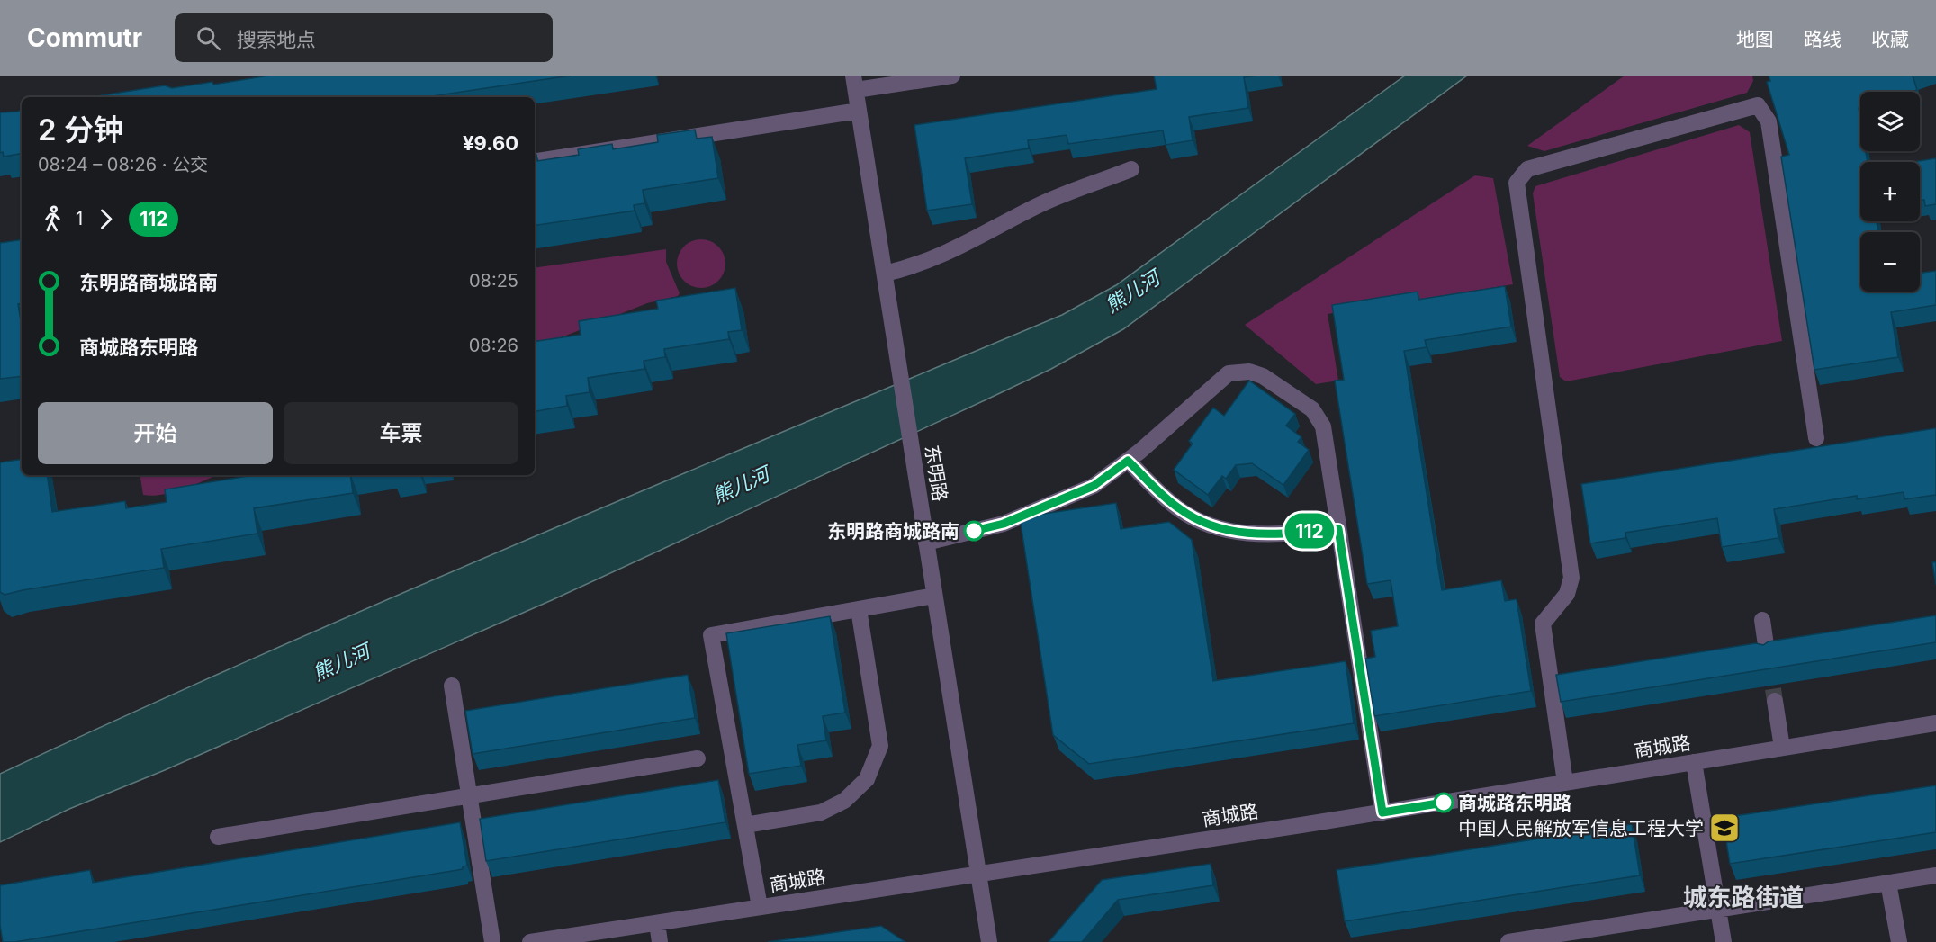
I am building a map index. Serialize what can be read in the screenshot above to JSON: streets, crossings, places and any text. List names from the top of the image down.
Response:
{
  "streets": {
    "street": ["东明路", "商城路"]
  },
  "crossings": [
    ["东明路", "商城路"]
  ],
  "districts": ["城东路街道"],
  "water": ["熊儿河"],
  "places": {
    "other": ["东明路商城路南", "商城路东明路"],
    "school or university": ["中国人民解放军信息工程大学"]
  },
  "lines": ["bus line 112"],
  "page": {
    "header": "Commutr",
    "search": "搜索地点",
    "nav": ["地图", "路线", "收藏"],
    "on_map": "112",
    "map_buttons": ["+", "−"],
    "heading": ["2 分钟", "08:24 – 08:26 · 公交", "¥9.60"],
    "legs": ["1", "112"],
    "list": [
      {
        "name": "东明路商城路南",
        "value": "08:25"
      },
      {
        "name": "商城路东明路",
        "value": "08:26"
      }
    ],
    "buttons": ["开始", "车票"]
  }
}
